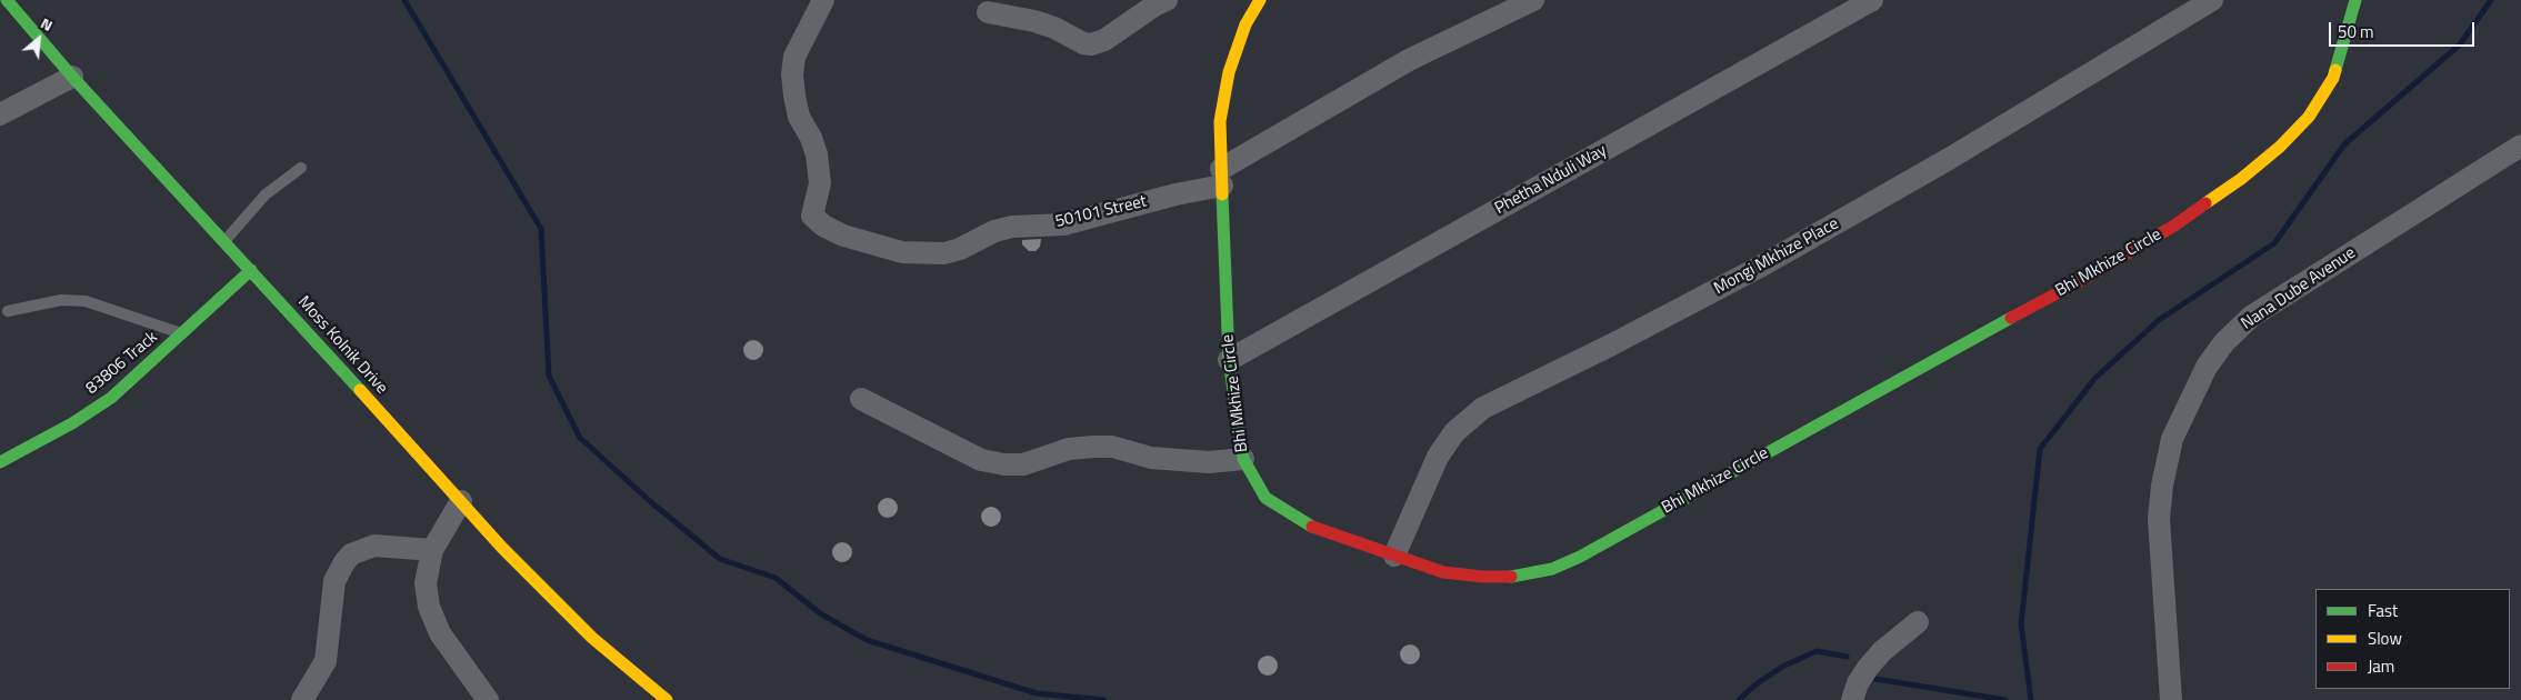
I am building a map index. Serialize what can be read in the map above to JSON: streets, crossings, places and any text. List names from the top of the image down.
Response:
{
  "streets": {
    "street": [
      "Phetha Nduli Way",
      "50101 Street",
      "Mongi Mkhize Place",
      "Bhi Mkhize Circle",
      "Nana Dube Avenue",
      "Moss Kolnik Drive",
      "83806 Track"
    ]
  },
  "crossings": [
    ["Phetha Nduli Way", "Bhi Mkhize Circle"],
    ["50101 Street", "Bhi Mkhize Circle"],
    ["Mongi Mkhize Place", "Bhi Mkhize Circle"],
    ["Moss Kolnik Drive", "83806 Track"]
  ],
  "legend": ["Fast", "Slow", "Jam"],
  "scale_bar": "50 m",
  "north": "top right"
}
